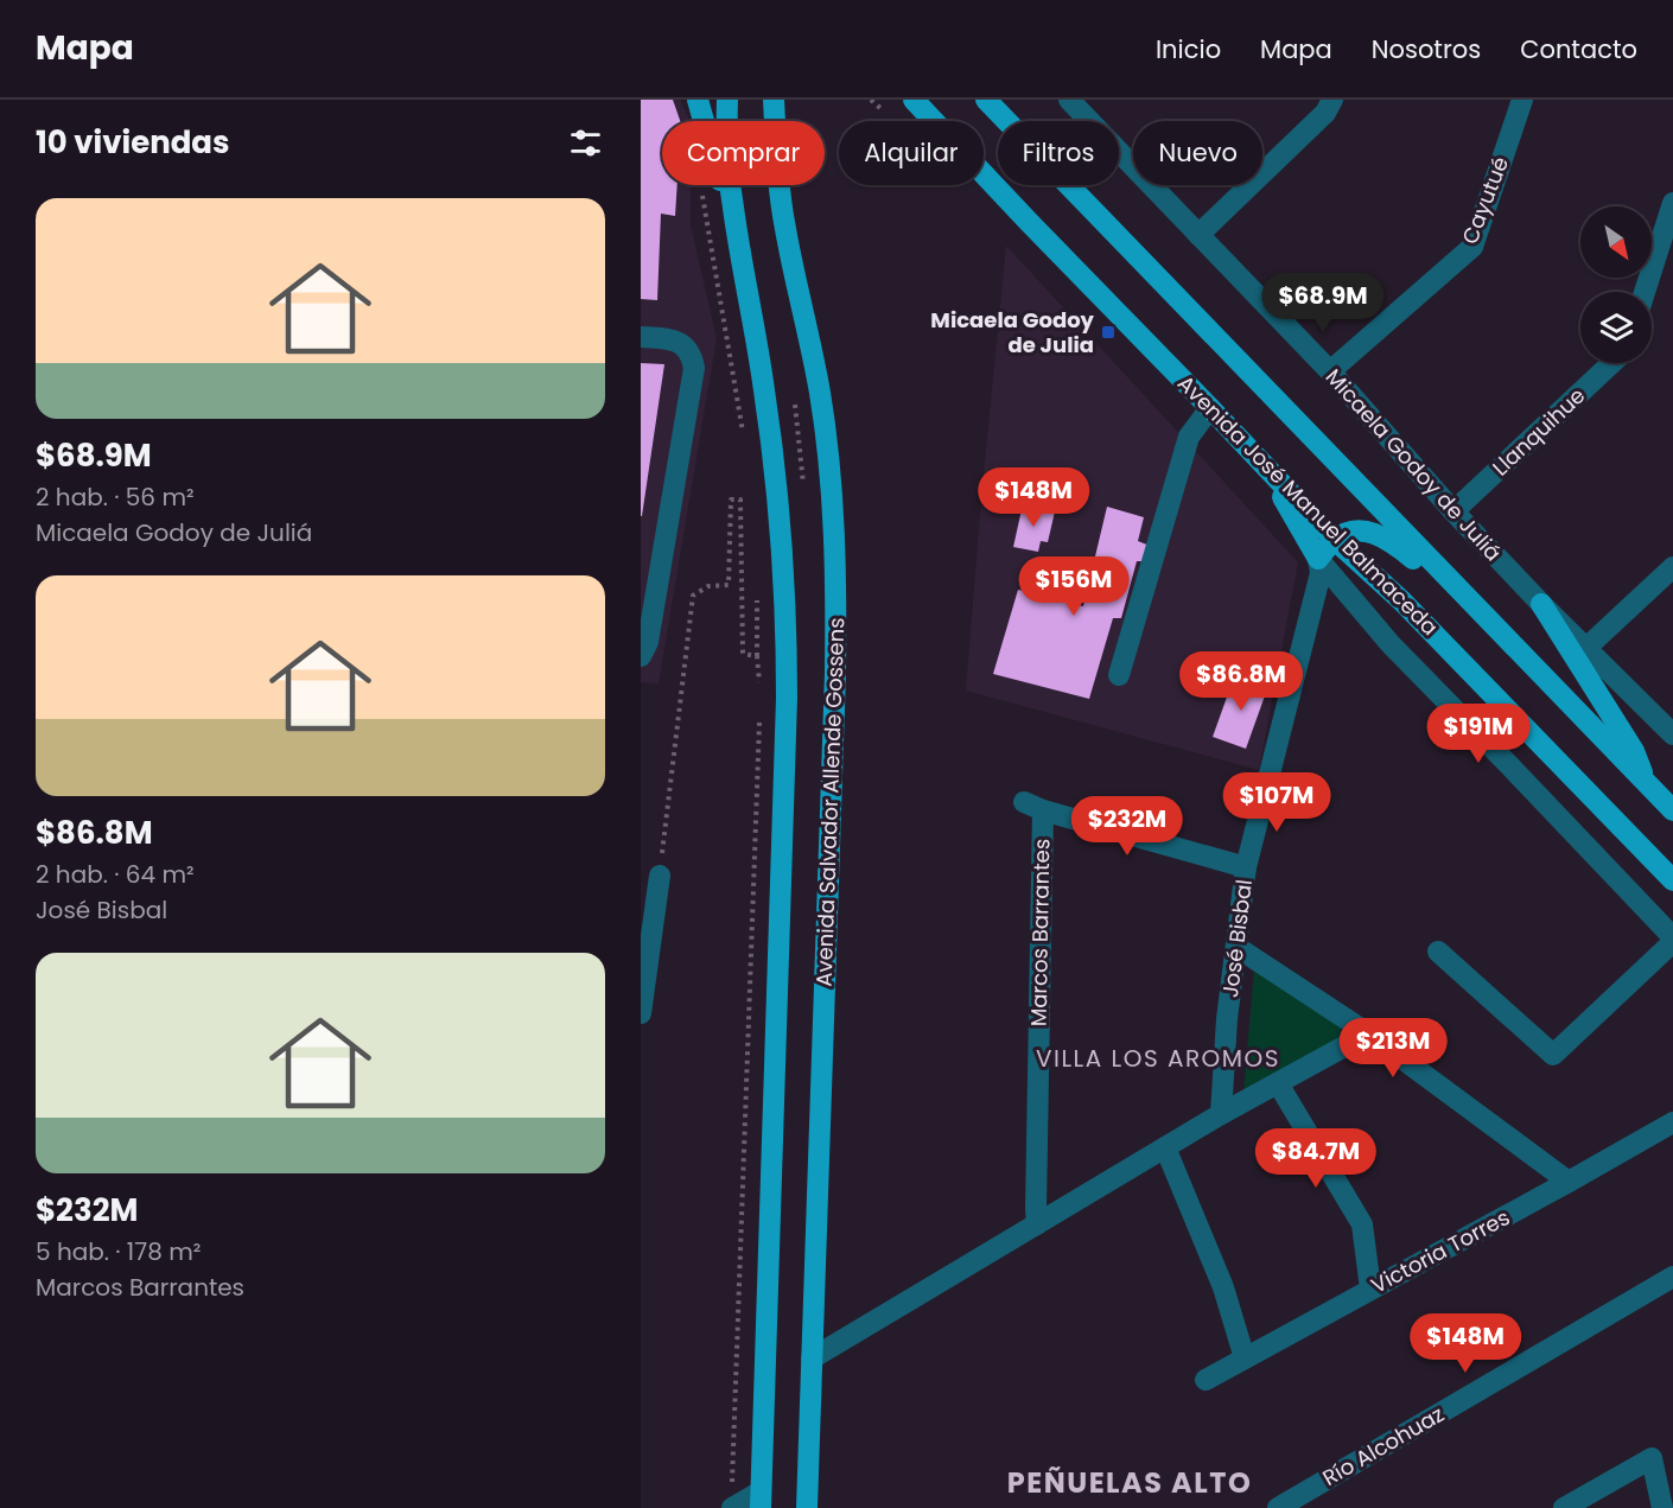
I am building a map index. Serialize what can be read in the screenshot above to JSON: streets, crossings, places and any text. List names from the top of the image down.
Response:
{
  "streets": {
    "main road": ["Avenida José Manuel Balmaceda", "Avenida Salvador Allende Gossens"],
    "street": [
      "Cayutué",
      "Llanquihue",
      "Micaela Godoy de Juliá",
      "Marcos Barrantes",
      "José Bisbal",
      "Victoria Torres",
      "Río Alcohuaz"
    ]
  },
  "crossings": [
    ["Cayutué", "Micaela Godoy de Juliá"],
    ["Llanquihue", "Micaela Godoy de Juliá"],
    ["Marcos Barrantes", "José Bisbal"]
  ],
  "districts": ["VILLA LOS AROMOS", "PEÑUELAS ALTO"],
  "places": {
    "transit": ["Micaela Godoy de Julia"]
  },
  "north": "bottom right",
  "page": {
    "header": "Mapa",
    "nav": [
      "Inicio",
      "Mapa",
      "Nosotros",
      "Contacto"
    ],
    "heading": "10 viviendas",
    "chip": [
      "Comprar",
      "Alquilar",
      "Filtros",
      "Nuevo"
    ],
    "list": [
      {
        "name": "$68.9M",
        "note": "2 hab. · 56 m² · Micaela Godoy de Juliá"
      },
      {
        "name": "$86.8M",
        "note": "2 hab. · 64 m² · José Bisbal"
      },
      {
        "name": "$232M",
        "note": "5 hab. · 178 m² · Marcos Barrantes"
      }
    ],
    "price": [
      "$68.9M",
      "$148M",
      "$156M",
      "$86.8M",
      "$191M",
      "$107M",
      "$232M",
      "$213M",
      "$84.7M",
      "$148M"
    ]
  }
}
